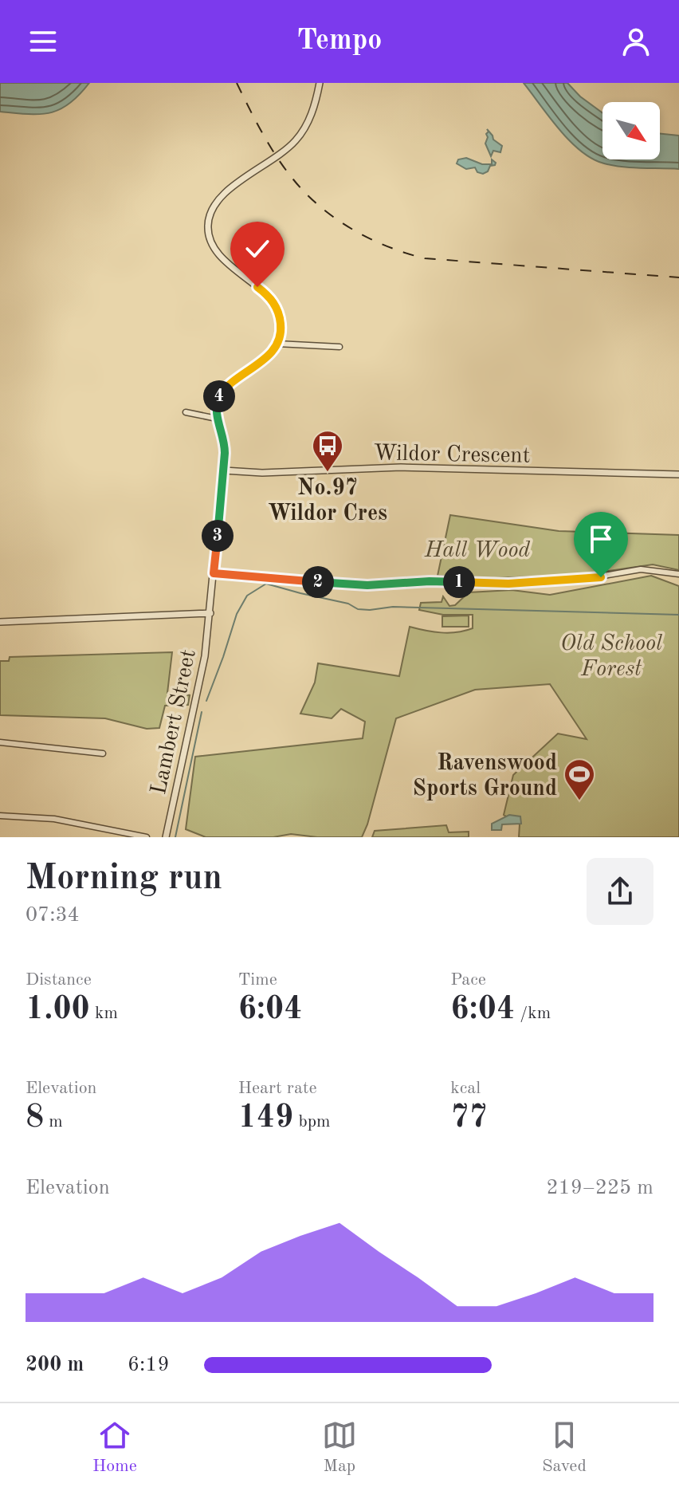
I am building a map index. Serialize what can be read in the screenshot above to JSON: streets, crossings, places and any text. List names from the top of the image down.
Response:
{
  "streets": {
    "street": ["Wildor Crescent", "Lambert Street"]
  },
  "crossings": [
    ["Wildor Crescent", "Lambert Street"]
  ],
  "parks": ["Hall Wood", "Old School Forest"],
  "places": {
    "bus stop": ["No.97 Wildor Cres"],
    "sports": ["Ravenswood Sports Ground"]
  },
  "north": "bottom right",
  "page": {
    "header": "Tempo",
    "pins": [
      "4",
      "3",
      "1",
      "2"
    ],
    "heading": ["Morning run", "07:34"],
    "stats": [
      ["Distance", "1.00 km"],
      ["Time", "6:04"],
      ["Pace", "6:04 /km"],
      ["Elevation", "8 m"],
      ["Heart rate", "149 bpm"],
      ["kcal", "77"]
    ],
    "chart": ["Elevation", "219–225 m"],
    "list": [
      {
        "name": "200 m",
        "note": "6:19"
      }
    ],
    "tabs": ["Home", "Map", "Saved"]
  }
}
